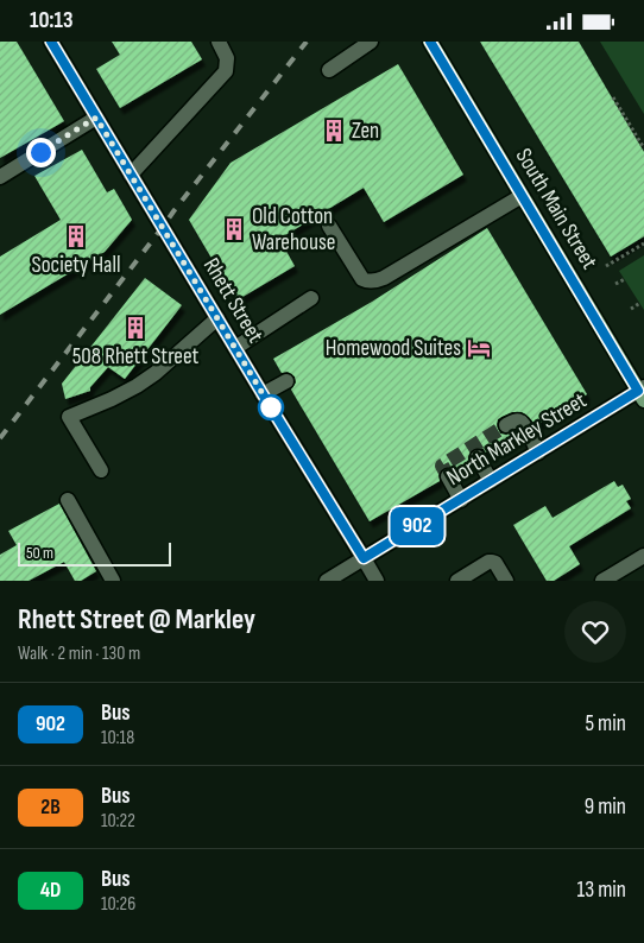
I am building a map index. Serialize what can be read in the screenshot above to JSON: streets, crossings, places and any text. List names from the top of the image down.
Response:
{
  "streets": {
    "main road": ["South Main Street"],
    "street": ["Rhett Street", "North Markley Street"]
  },
  "crossings": [
    ["South Main Street", "North Markley Street"],
    ["Rhett Street", "North Markley Street"]
  ],
  "places": {
    "building": [
      "Zen",
      "Old Cotton Warehouse",
      "Society Hall",
      "508 Rhett Street"
    ],
    "hotel": ["Homewood Suites"]
  },
  "lines": ["bus line 902"],
  "scale_bar": "50 m",
  "page": {
    "status": "10:13",
    "on_map": "902",
    "scale": "50 m",
    "heading": ["Rhett Street @ Markley", "Walk · 2 min · 130 m"],
    "list": [
      {
        "mark": "902",
        "name": "Bus",
        "note": "10:18",
        "value": "5 min"
      },
      {
        "mark": "2B",
        "name": "Bus",
        "note": "10:22",
        "value": "9 min"
      },
      {
        "mark": "4D",
        "name": "Bus",
        "note": "10:26",
        "value": "13 min"
      }
    ]
  }
}
